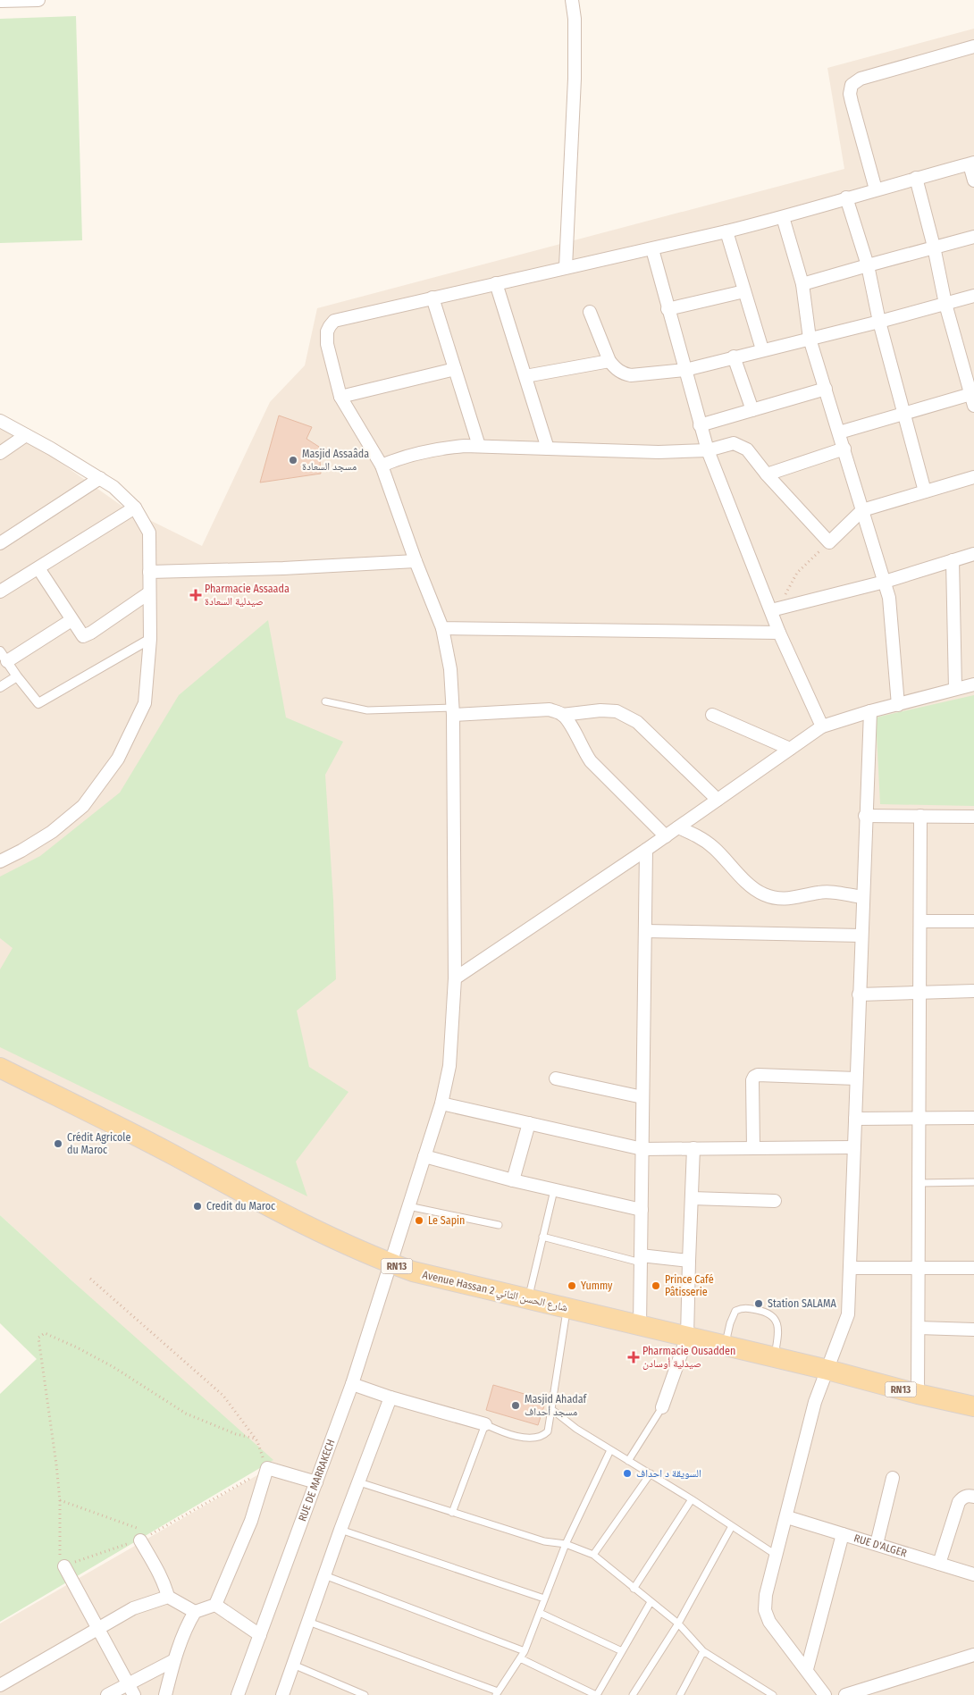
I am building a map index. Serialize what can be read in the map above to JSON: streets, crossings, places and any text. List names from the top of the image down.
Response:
{
  "streets": {
    "main road": ["RN13", "Avenue Hassan 2 شارع الحسن الثاني"],
    "street": ["RUE DE MARRAKECH", "RUE D'ALGER"]
  },
  "crossings": [
    ["Avenue Hassan 2 شارع الحسن الثاني", "RUE DE MARRAKECH"]
  ],
  "places": {
    "other": [
      "Masjid Assaâda مسجد السعادة",
      "Crédit Agricole du Maroc",
      "Credit du Maroc",
      "Le Sapin",
      "Yummy",
      "Prince Café Pâtisserie",
      "Station SALAMA",
      "Masjid Ahadaf مسجد أحداف",
      "السويقة د احداف"
    ],
    "health": ["Pharmacie Assaada صيدلية السعادة", "Pharmacie Ousadden صيدلية أوسادن"]
  }
}
